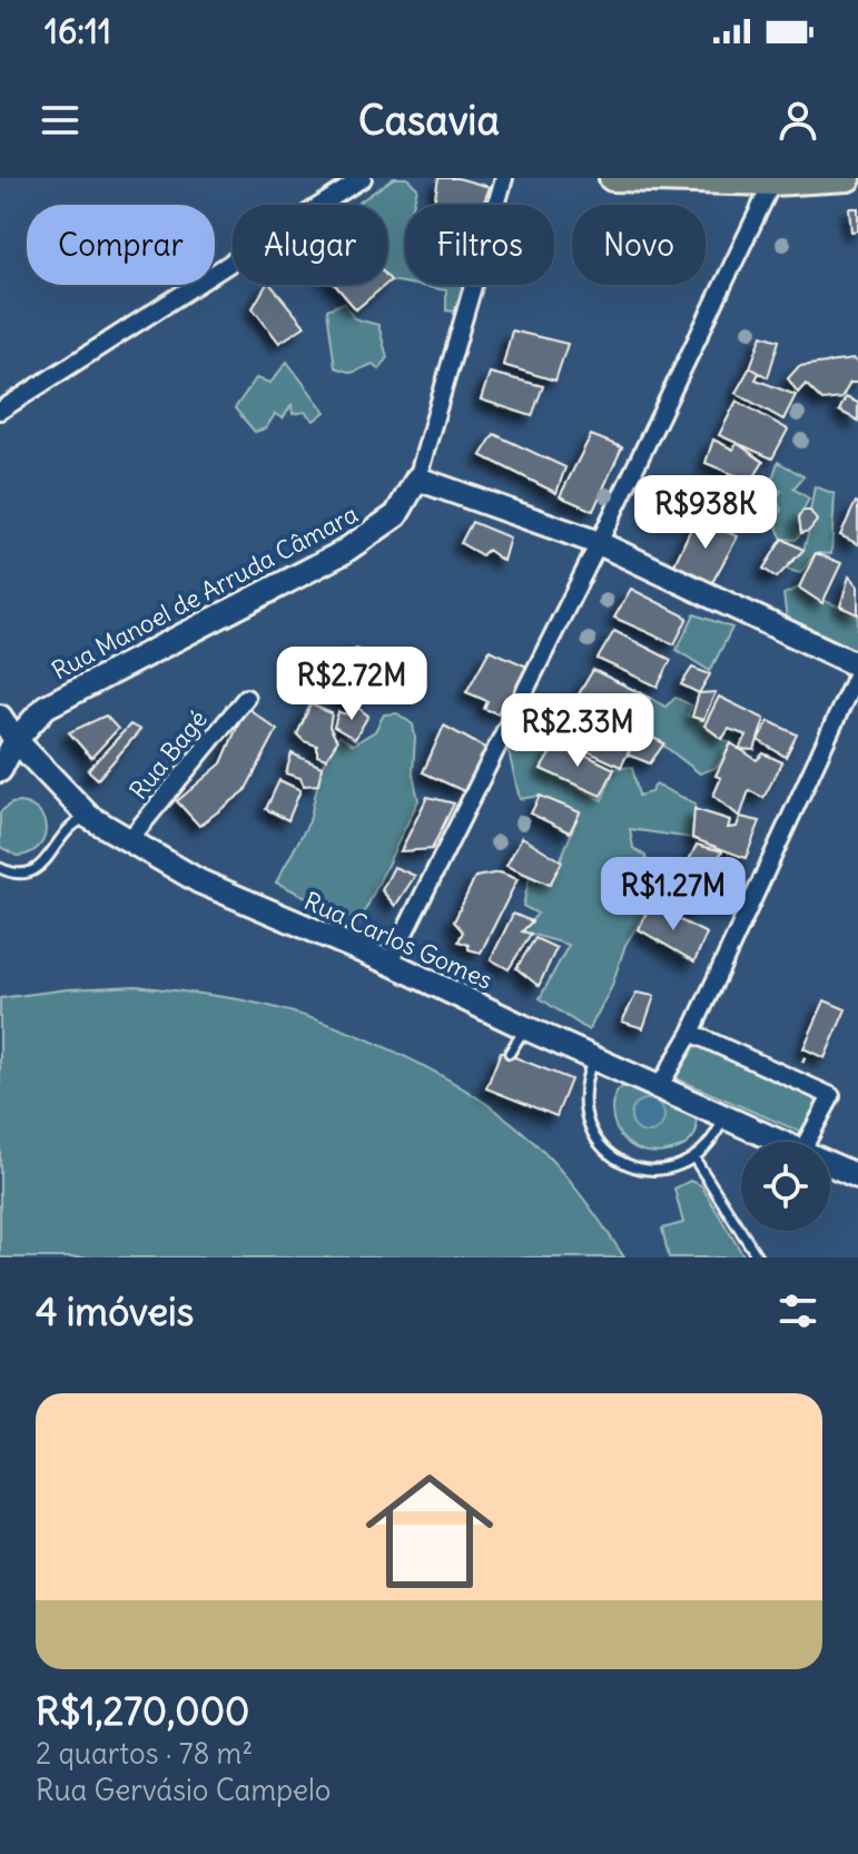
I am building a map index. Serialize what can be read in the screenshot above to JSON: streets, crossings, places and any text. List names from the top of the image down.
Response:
{
  "streets": {
    "main road": ["Rua Manoel de Arruda Câmara", "Rua Carlos Gomes"],
    "street": ["Rua Bagé"]
  },
  "crossings": [
    ["Rua Manoel de Arruda Câmara", "Rua Carlos Gomes"],
    ["Rua Bagé", "Rua Carlos Gomes"]
  ],
  "page": {
    "status": "16:11",
    "header": "Casavia",
    "chip": [
      "Comprar",
      "Alugar",
      "Filtros",
      "Novo"
    ],
    "price": [
      "R$938K",
      "R$2.72M",
      "R$2.33M",
      "R$1.27M"
    ],
    "heading": "4 imóveis",
    "list": [
      {
        "name": "R$1,270,000",
        "note": "2 quartos · 78 m² · Rua Gervásio Campelo"
      }
    ]
  }
}
